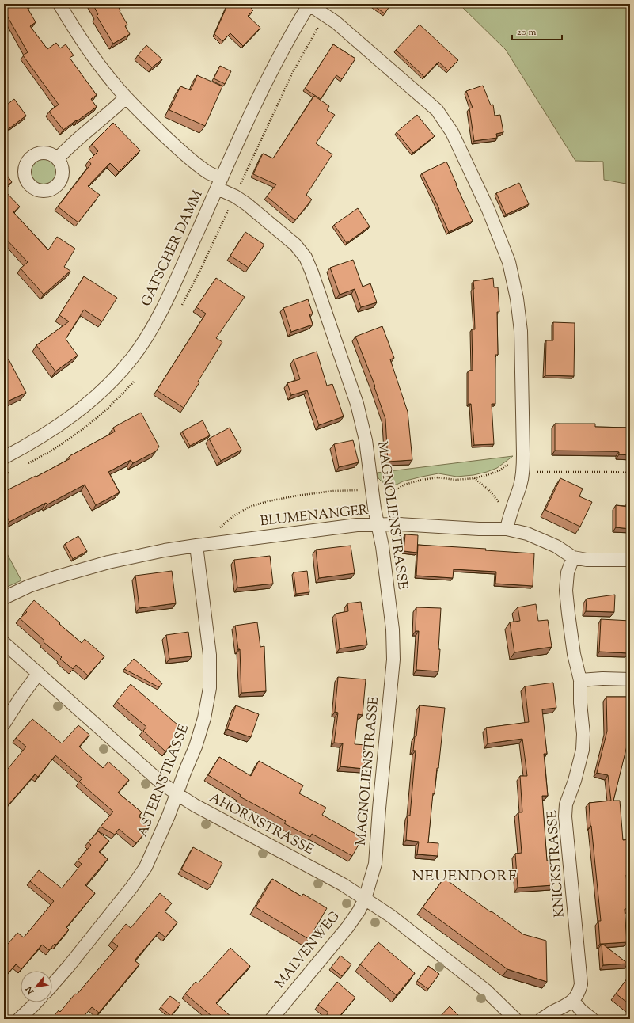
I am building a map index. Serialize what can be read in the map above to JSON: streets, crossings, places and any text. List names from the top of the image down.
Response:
{
  "streets": {
    "street": [
      "GATSCHER DAMM",
      "MAGNOLIENSTRASSE",
      "BLUMENANGER",
      "ASTERNSTRASSE",
      "AHORNSTRASSE",
      "KNICKSTRASSE",
      "MALVENWEG"
    ]
  },
  "crossings": [
    ["GATSCHER DAMM", "MAGNOLIENSTRASSE"],
    ["MAGNOLIENSTRASSE", "BLUMENANGER"],
    ["MAGNOLIENSTRASSE", "AHORNSTRASSE"],
    ["MAGNOLIENSTRASSE", "MALVENWEG"],
    ["BLUMENANGER", "ASTERNSTRASSE"],
    ["BLUMENANGER", "KNICKSTRASSE"],
    ["ASTERNSTRASSE", "AHORNSTRASSE"],
    ["AHORNSTRASSE", "MALVENWEG"]
  ],
  "districts": ["NEUENDORF"],
  "scale_bar": "20 m",
  "north": "bottom left"
}
